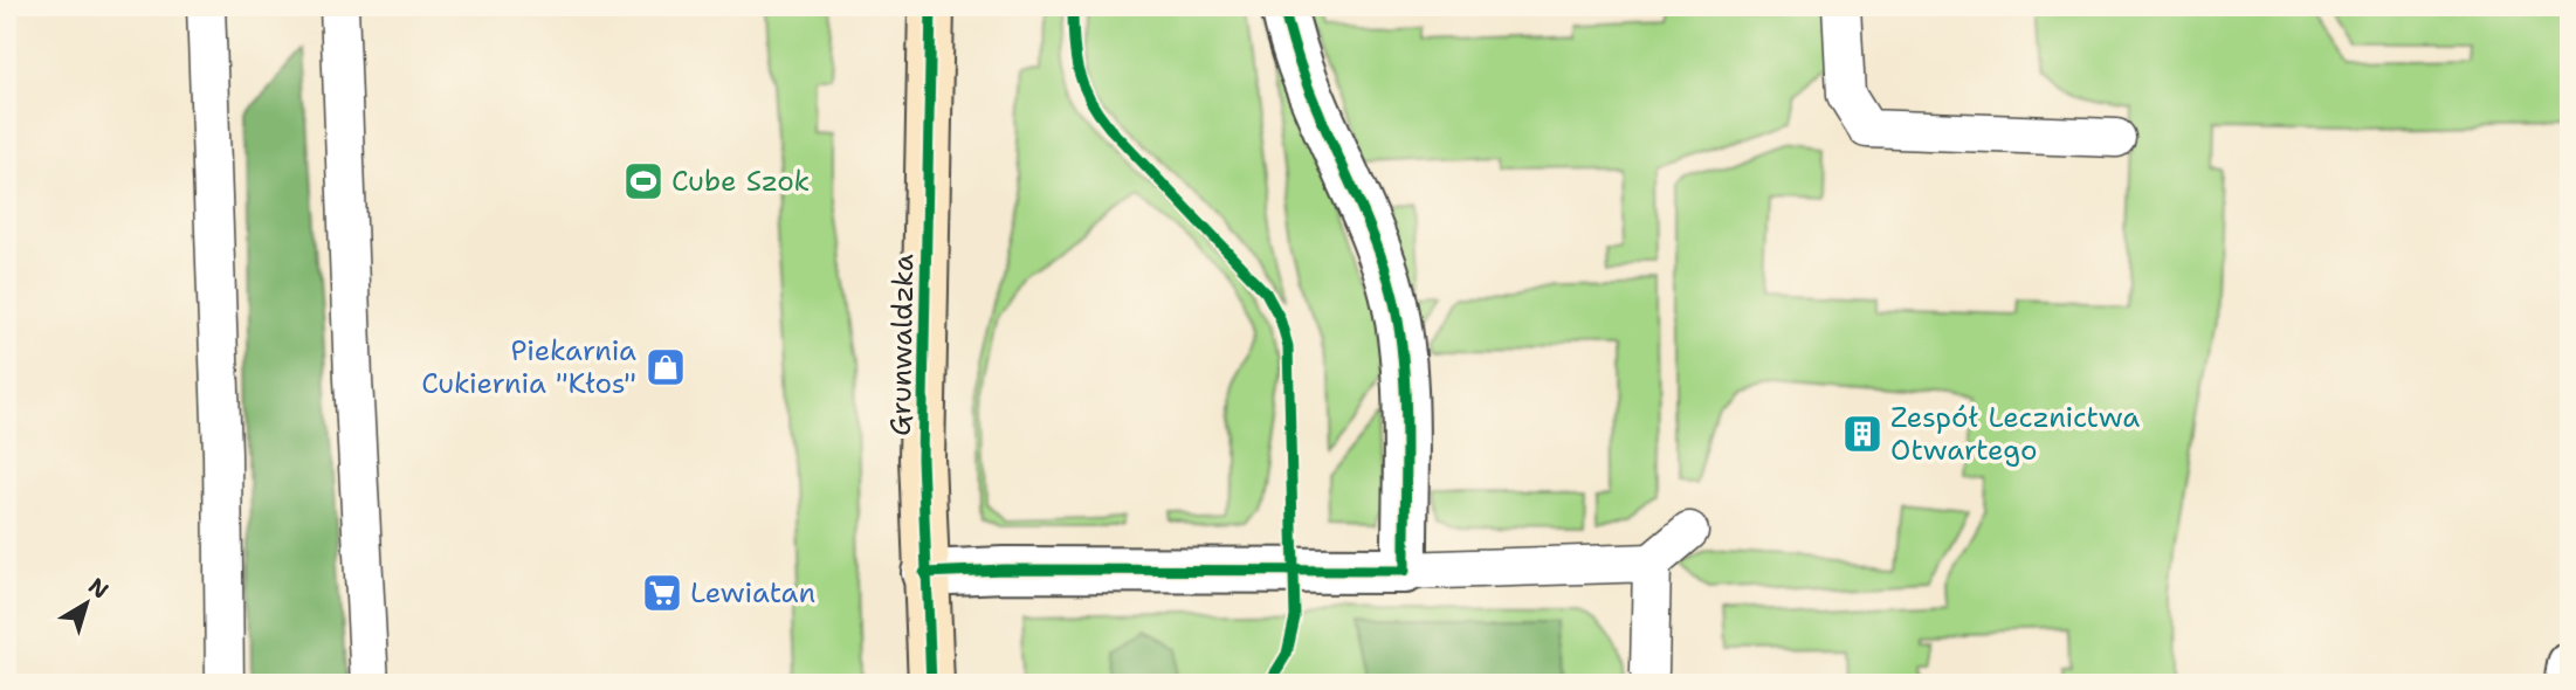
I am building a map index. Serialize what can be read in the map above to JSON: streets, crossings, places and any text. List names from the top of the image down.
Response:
{
  "streets": {
    "street": ["Grunwaldzka"]
  },
  "places": {
    "sports": ["Cube Szok"],
    "shop": ["Piekarnia Cukiernia \"Kłos\""],
    "building": ["Zespół Lecznictwa Otwartego"],
    "supermarket": ["Lewiatan"]
  },
  "north": "top right"
}
